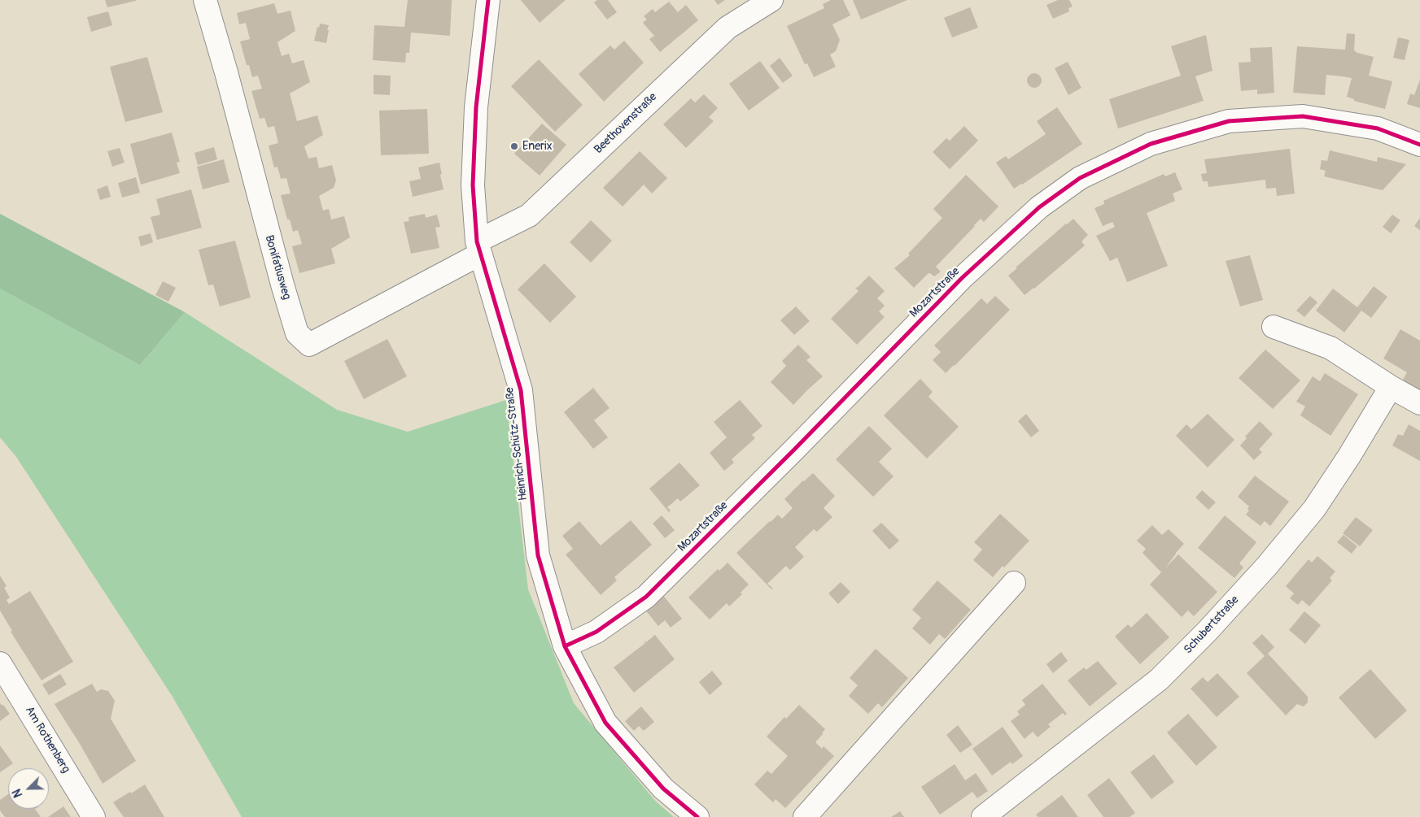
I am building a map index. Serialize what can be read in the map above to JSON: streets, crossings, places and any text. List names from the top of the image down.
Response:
{
  "streets": {
    "street": [
      "Beethovenstraße",
      "Bonifatiusweg",
      "Mozartstraße",
      "Heinrich-Schütz-Straße",
      "Schubertstraße",
      "Am Rothenberg"
    ]
  },
  "crossings": [
    ["Beethovenstraße", "Bonifatiusweg"],
    ["Beethovenstraße", "Heinrich-Schütz-Straße"],
    ["Bonifatiusweg", "Heinrich-Schütz-Straße"],
    ["Mozartstraße", "Heinrich-Schütz-Straße"]
  ],
  "places": ["Enerix"],
  "north": "bottom left"
}
